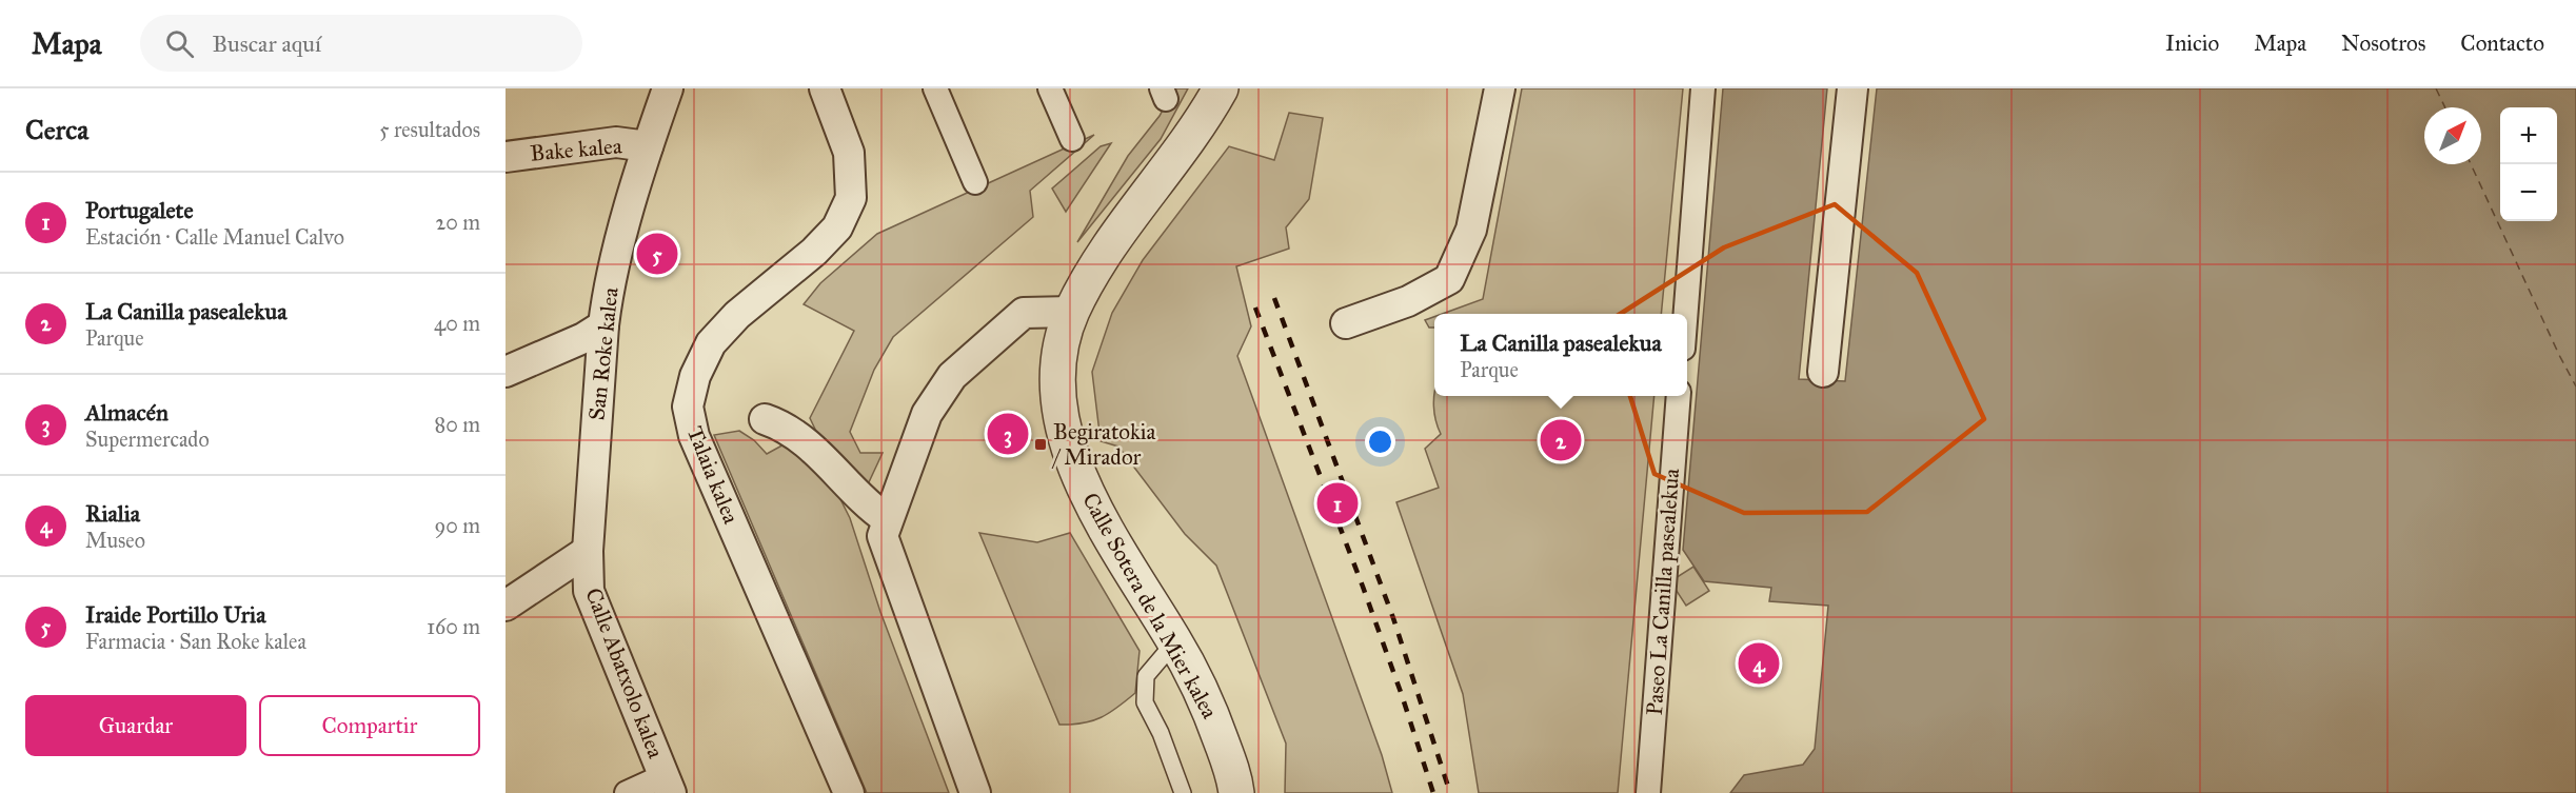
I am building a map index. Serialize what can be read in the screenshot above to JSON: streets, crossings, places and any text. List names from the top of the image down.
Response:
{
  "streets": {
    "street": [
      "Bake kalea",
      "San Roke kalea",
      "Talaia kalea",
      "Paseo La Canilla pasealekua",
      "Calle Sotera de la Mier kalea",
      "Calle Abatxolo kalea"
    ]
  },
  "crossings": [
    ["Bake kalea", "San Roke kalea"],
    ["San Roke kalea", "Calle Abatxolo kalea"]
  ],
  "places": {
    "transit": ["Begiratokia / Mirador"]
  },
  "north": "top right",
  "page": {
    "header": "Mapa",
    "search": "Buscar aquí",
    "nav": [
      "Inicio",
      "Mapa",
      "Nosotros",
      "Contacto"
    ],
    "heading": ["Cerca", "5 resultados"],
    "map_buttons": ["+", "−"],
    "list": [
      {
        "mark": "1",
        "name": "Portugalete",
        "note": "Estación · Calle Manuel Calvo",
        "value": "20 m"
      },
      {
        "mark": "2",
        "name": "La Canilla pasealekua",
        "note": "Parque",
        "value": "40 m"
      },
      {
        "mark": "3",
        "name": "Almacén",
        "note": "Supermercado",
        "value": "80 m"
      },
      {
        "mark": "4",
        "name": "Rialia",
        "note": "Museo",
        "value": "90 m"
      },
      {
        "mark": "5",
        "name": "Iraide Portillo Uria",
        "note": "Farmacia · San Roke kalea",
        "value": "160 m"
      }
    ],
    "pins": [
      "5",
      "3",
      "2",
      "1",
      "4"
    ],
    "popup": ["La Canilla pasealekua", "Parque"],
    "buttons": ["Guardar", "Compartir"]
  }
}
